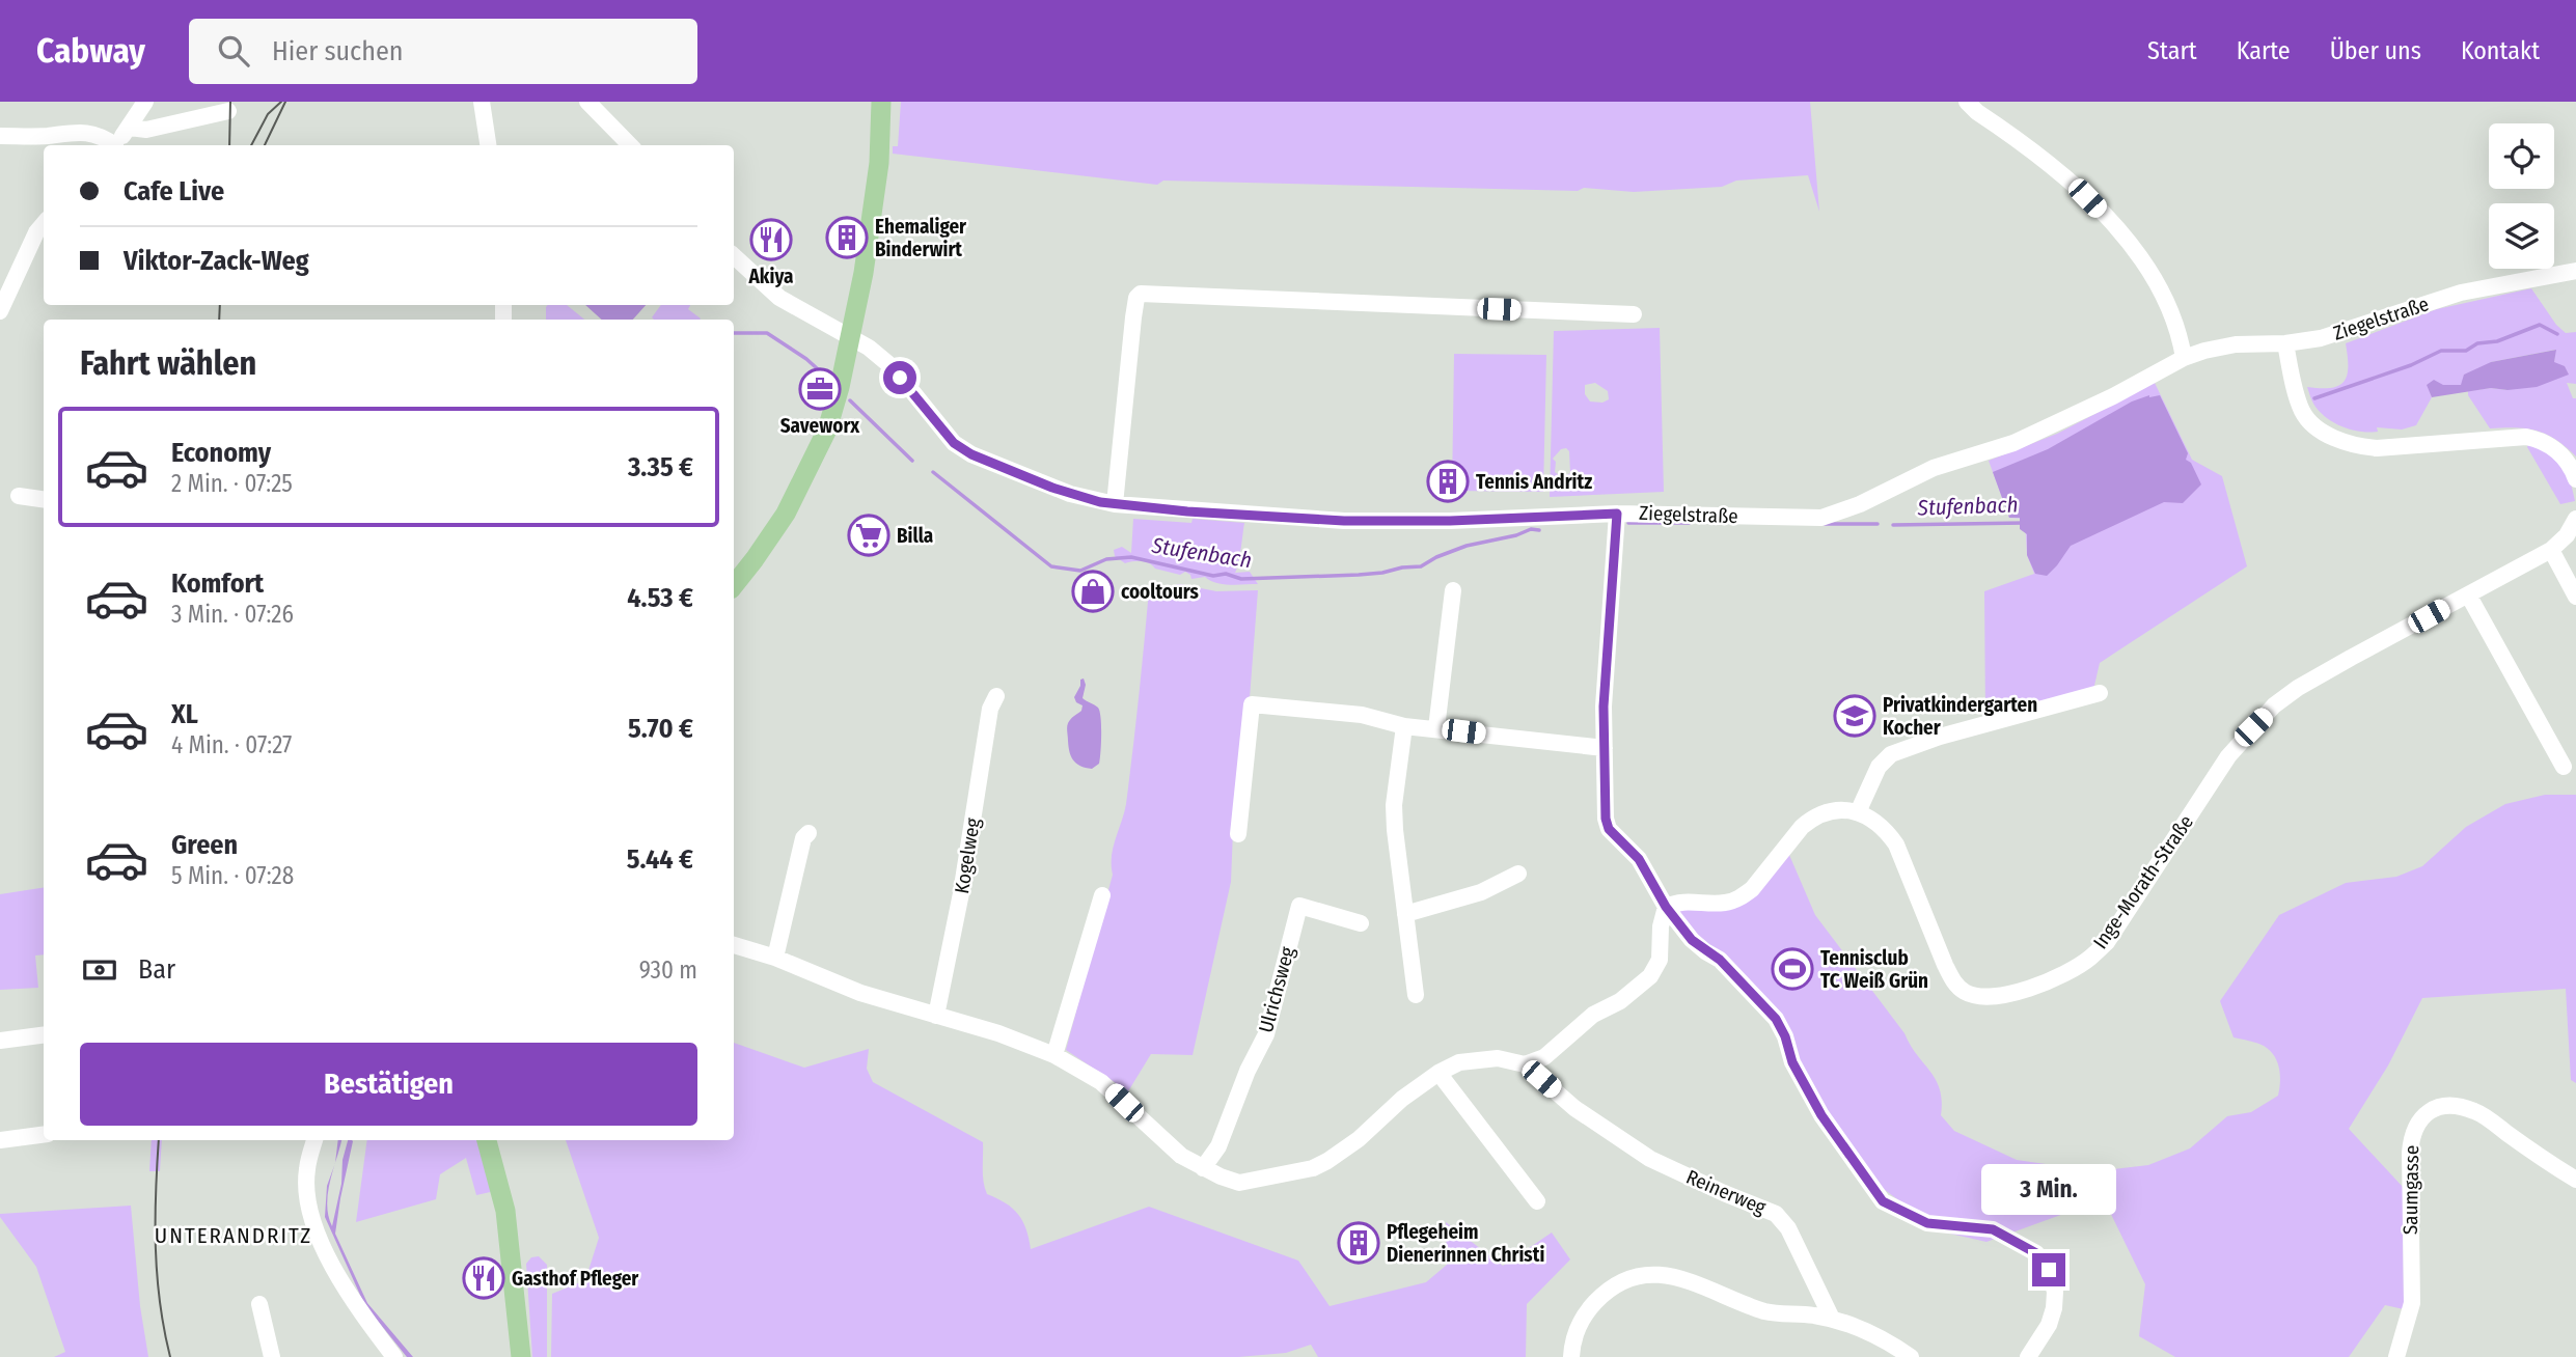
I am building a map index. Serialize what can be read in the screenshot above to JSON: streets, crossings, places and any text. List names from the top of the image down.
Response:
{
  "streets": {
    "street": [
      "Ziegelstraße",
      "Kogelweg",
      "Inge-Morath-Straße",
      "Ulrichsweg",
      "Saumgasse",
      "Reinerweg"
    ]
  },
  "districts": ["UNTERANDRITZ"],
  "water": ["Stufenbach"],
  "places": {
    "building": ["Ehemaliger Binderwirt", "Tennis Andritz", "Pflegeheim Dienerinnen Christi"],
    "restaurant": ["Akiya", "Gasthof Pfleger"],
    "office": ["Saveworx"],
    "supermarket": ["Billa"],
    "shop": ["cooltours"],
    "school or university": ["Privatkindergarten Kocher"],
    "sports": ["Tennisclub TC Weiß Grün"]
  },
  "page": {
    "header": "Cabway",
    "search": "Hier suchen",
    "nav": [
      "Start",
      "Karte",
      "Über uns",
      "Kontakt"
    ],
    "banner": ["Cafe Live", "Viktor-Zack-Weg"],
    "heading": "Fahrt wählen",
    "list": [
      {
        "name": "Economy",
        "note": "2 Min. · 07:25",
        "value": "3.35 €"
      },
      {
        "name": "Komfort",
        "note": "3 Min. · 07:26",
        "value": "4.53 €"
      },
      {
        "name": "XL",
        "note": "4 Min. · 07:27",
        "value": "5.70 €"
      },
      {
        "name": "Green",
        "note": "5 Min. · 07:28",
        "value": "5.44 €"
      }
    ],
    "pay": ["Bar", "930 m"],
    "buttons": "Bestätigen",
    "bubble": "3 Min."
  }
}
